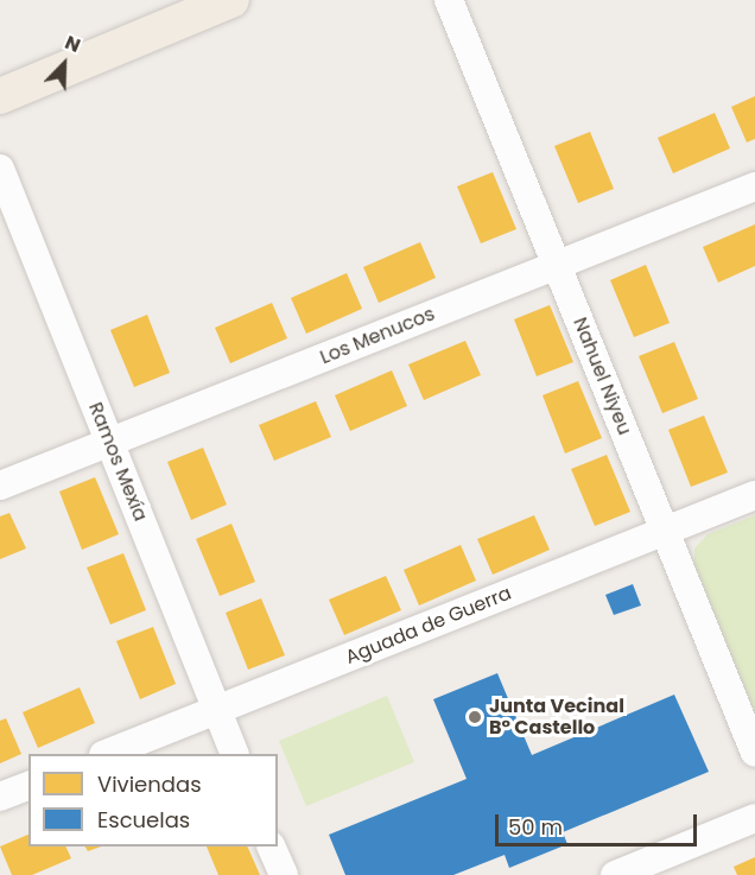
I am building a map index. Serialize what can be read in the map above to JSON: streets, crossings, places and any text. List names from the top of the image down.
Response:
{
  "streets": {
    "street": [
      "Los Menucos",
      "Nahuel Niyeu",
      "Ramos Mexía",
      "Aguada de Guerra"
    ]
  },
  "crossings": [
    ["Los Menucos", "Nahuel Niyeu"],
    ["Los Menucos", "Ramos Mexía"],
    ["Nahuel Niyeu", "Aguada de Guerra"],
    ["Ramos Mexía", "Aguada de Guerra"]
  ],
  "places": ["Junta Vecinal B° Castello"],
  "legend": ["Viviendas", "Escuelas"],
  "scale_bar": "50 m",
  "north": "top right"
}
